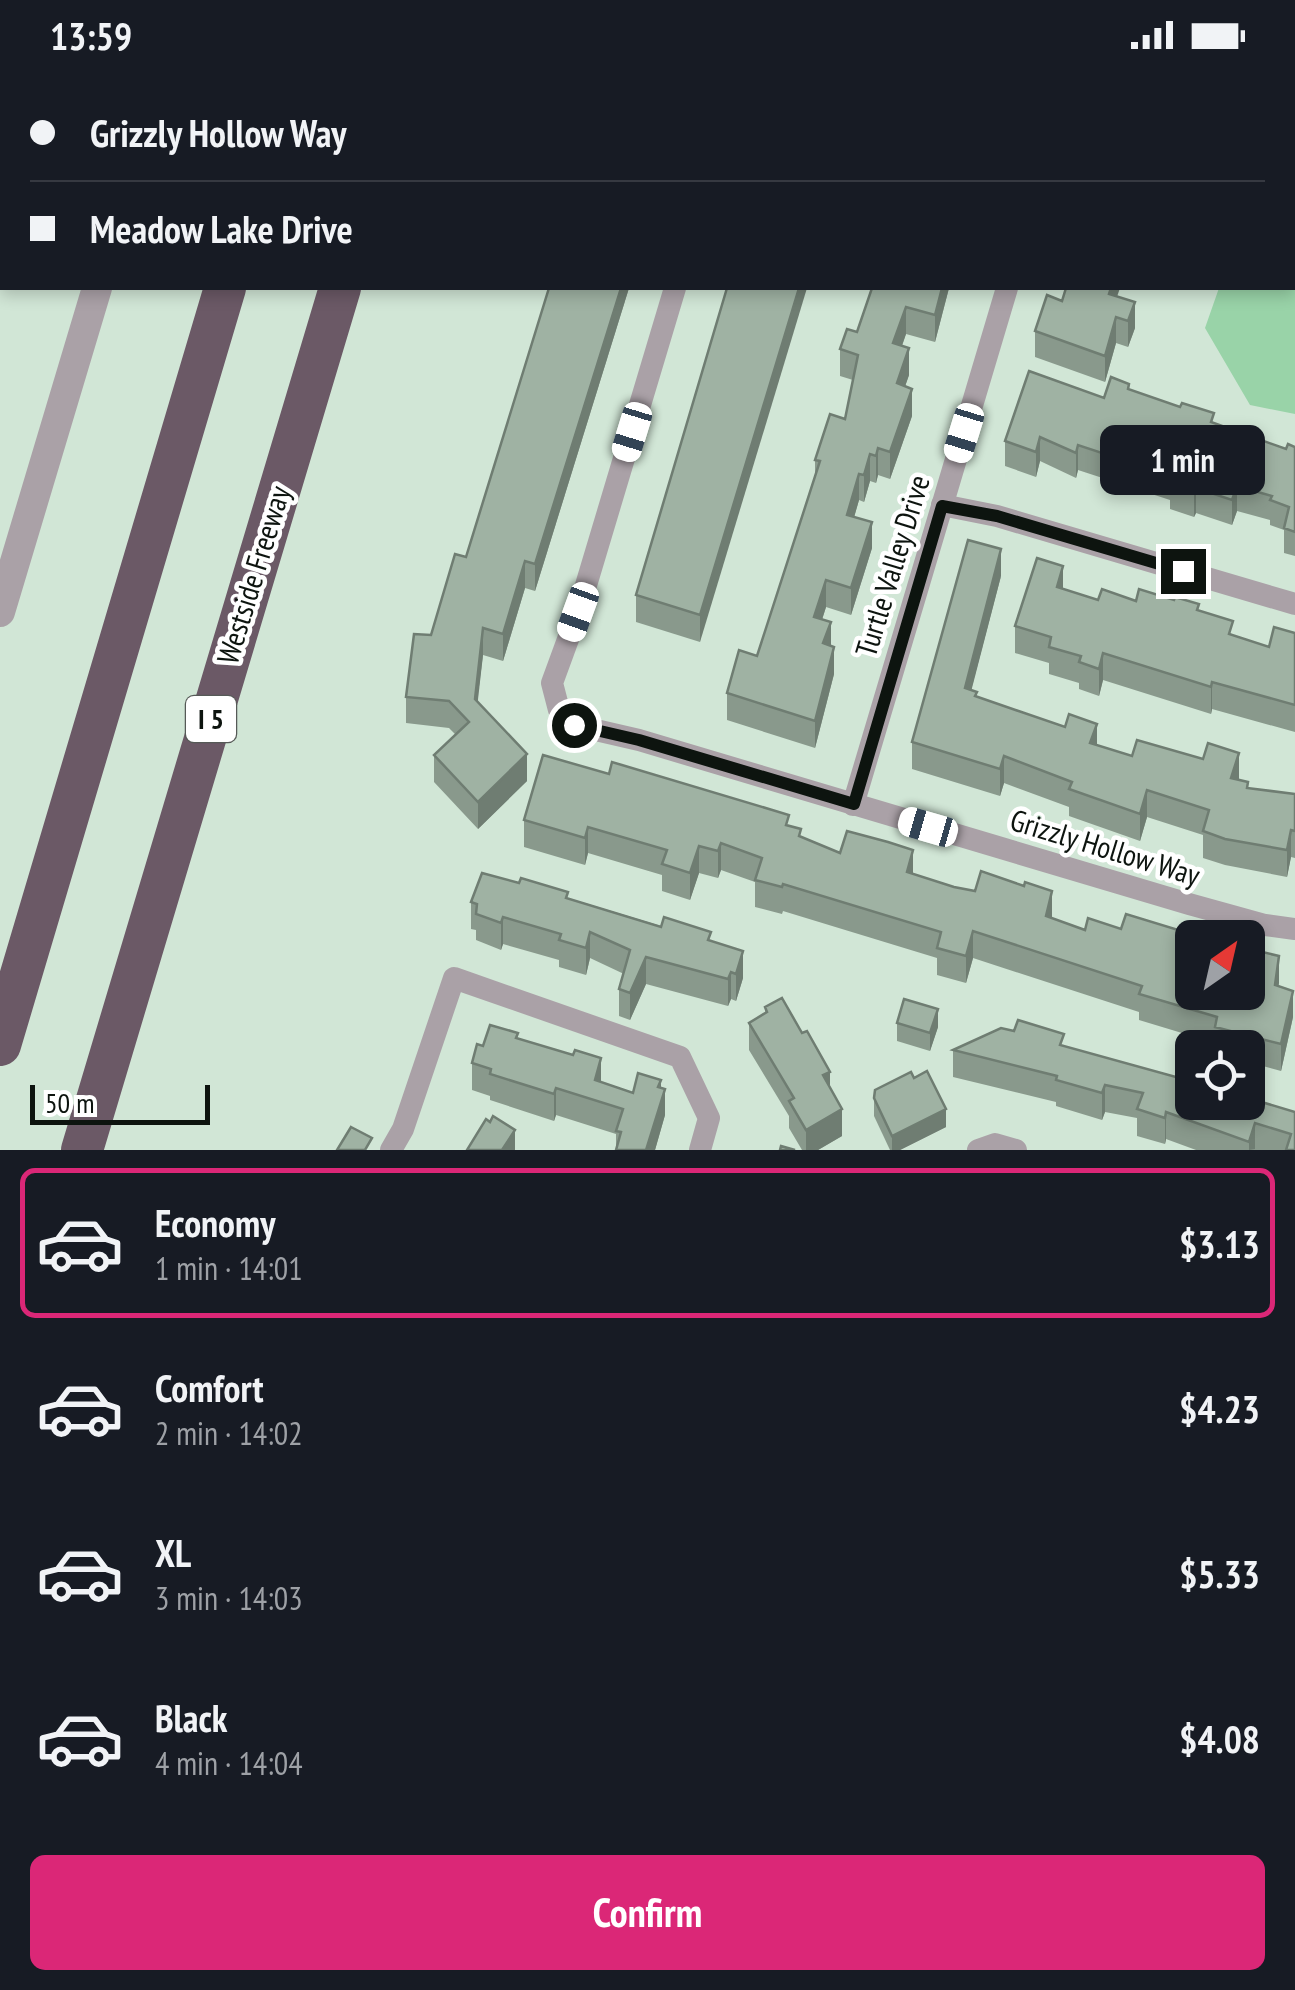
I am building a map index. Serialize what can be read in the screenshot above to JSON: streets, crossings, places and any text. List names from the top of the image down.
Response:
{
  "streets": {
    "highway": ["Westside Freeway", "I 5"],
    "street": ["Turtle Valley Drive", "Grizzly Hollow Way"]
  },
  "crossings": [
    ["Turtle Valley Drive", "Grizzly Hollow Way"]
  ],
  "scale_bar": "50 m",
  "north": "top right",
  "page": {
    "status": "13:59",
    "banner": ["Grizzly Hollow Way", "Meadow Lake Drive"],
    "bubble": "1 min",
    "scale": "50 m",
    "list": [
      {
        "name": "Economy",
        "note": "1 min · 14:01",
        "value": "$3.13"
      },
      {
        "name": "Comfort",
        "note": "2 min · 14:02",
        "value": "$4.23"
      },
      {
        "name": "XL",
        "note": "3 min · 14:03",
        "value": "$5.33"
      },
      {
        "name": "Black",
        "note": "4 min · 14:04",
        "value": "$4.08"
      }
    ],
    "buttons": "Confirm"
  }
}
